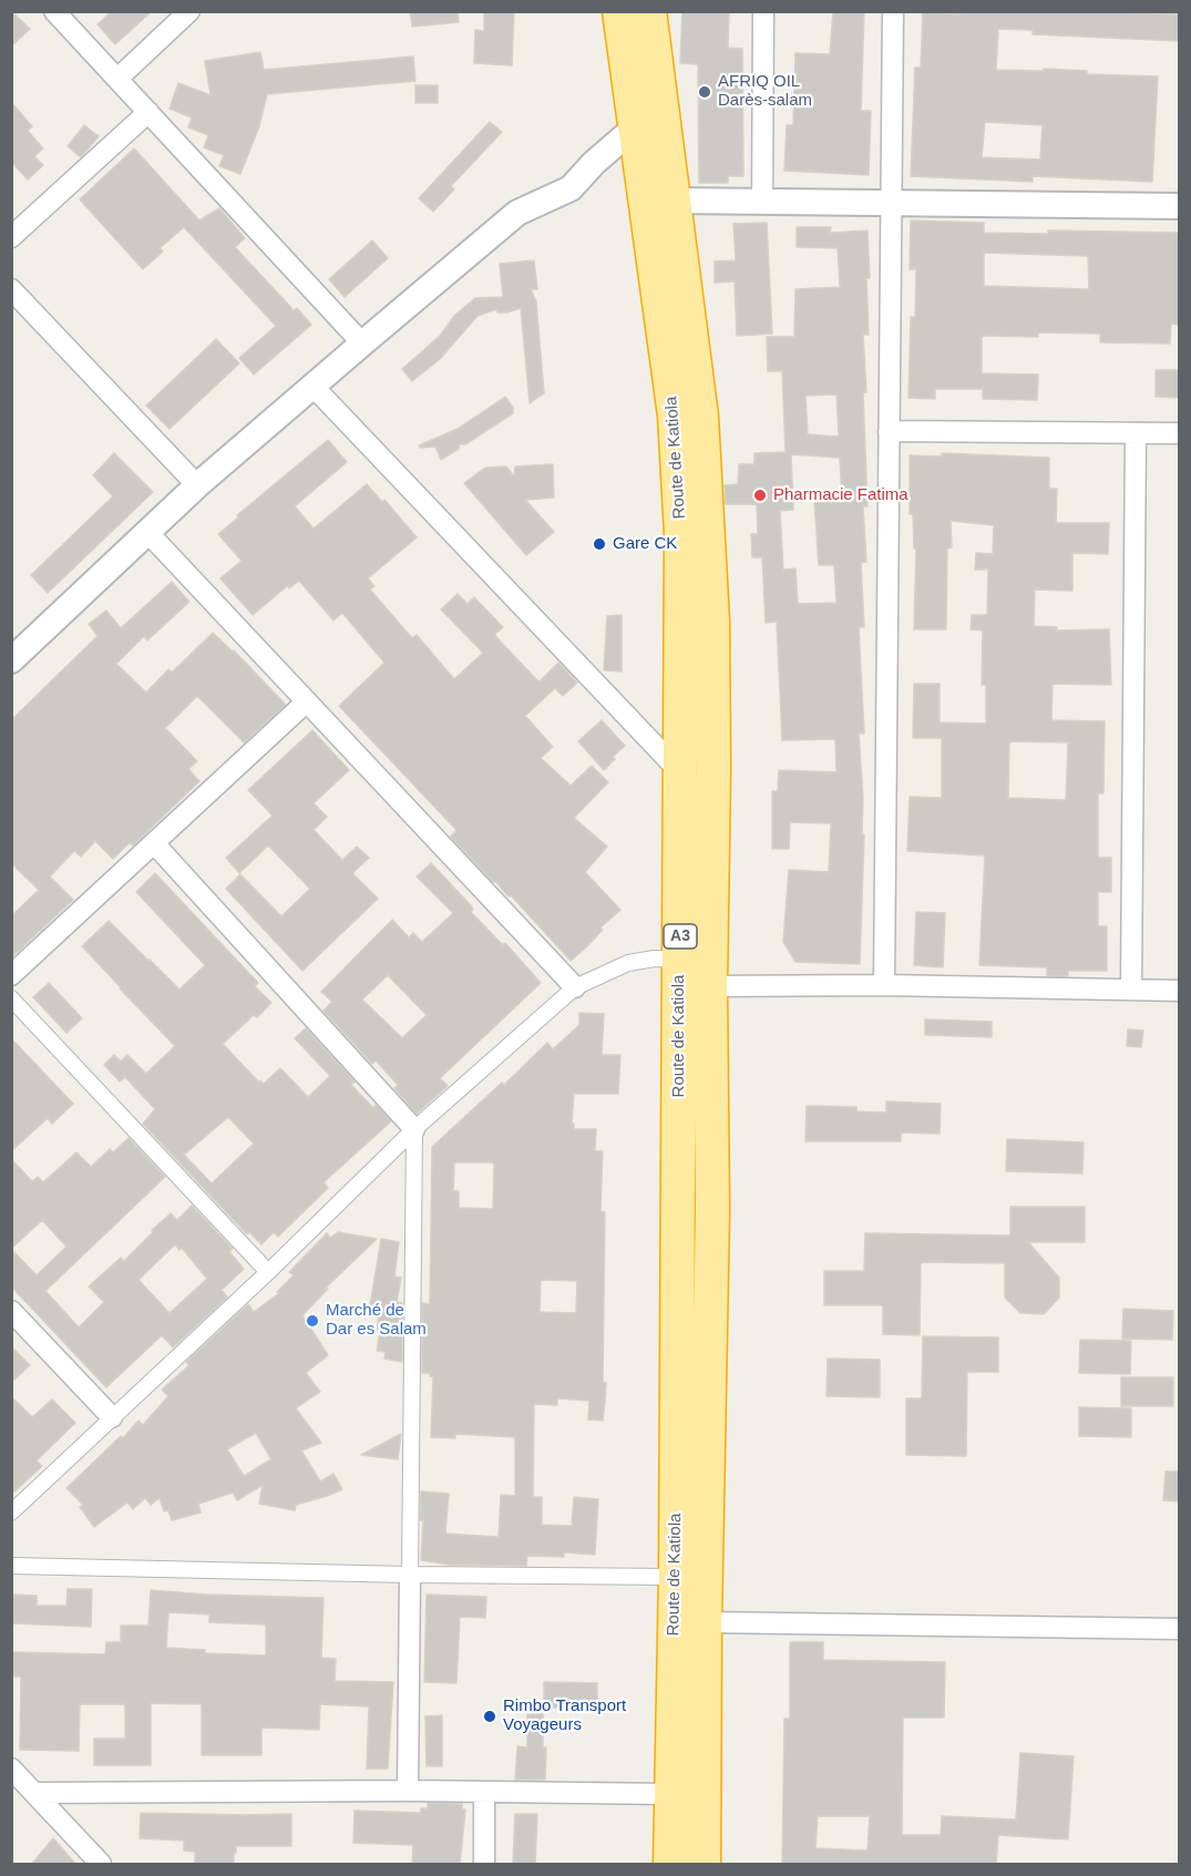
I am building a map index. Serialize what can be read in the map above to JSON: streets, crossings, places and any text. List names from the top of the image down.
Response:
{
  "streets": {
    "highway": ["Route de Katiola", "A3"]
  },
  "places": [
    "AFRIQ OIL Darès-salam",
    "Pharmacie Fatima",
    "Gare CK",
    "Marché de Dar es Salam",
    "Rimbo Transport Voyageurs"
  ]
}
